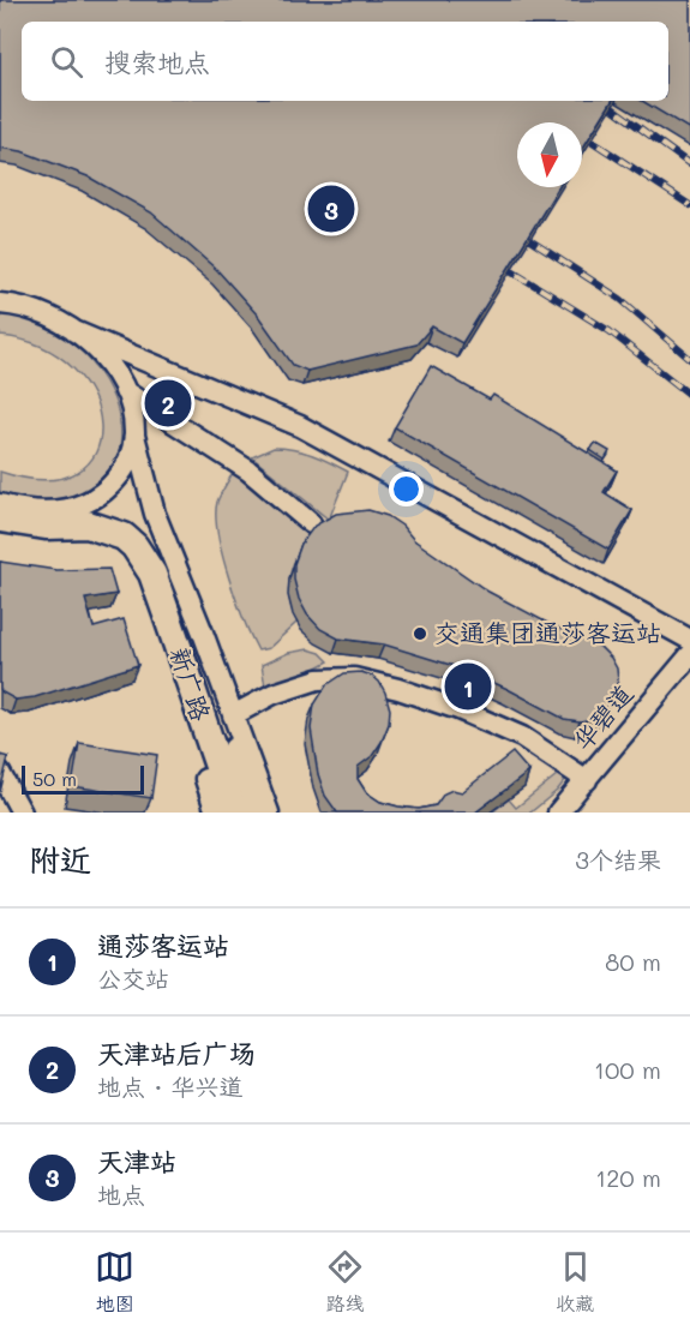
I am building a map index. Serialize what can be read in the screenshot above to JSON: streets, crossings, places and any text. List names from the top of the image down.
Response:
{
  "streets": {
    "main road": ["新广路"],
    "street": ["华碧道"]
  },
  "places": ["交通集团通莎客运站"],
  "scale_bar": "50 m",
  "north": "bottom",
  "page": {
    "search": "搜索地点",
    "pins": ["3", "2", "1"],
    "scale": "50 m",
    "heading": ["附近", "3个结果"],
    "list": [
      {
        "mark": "1",
        "name": "通莎客运站",
        "note": "公交站",
        "value": "80 m"
      },
      {
        "mark": "2",
        "name": "天津站后广场",
        "note": "地点 · 华兴道",
        "value": "100 m"
      },
      {
        "mark": "3",
        "name": "天津站",
        "note": "地点",
        "value": "120 m"
      }
    ],
    "nav": ["地图", "路线", "收藏"]
  }
}
